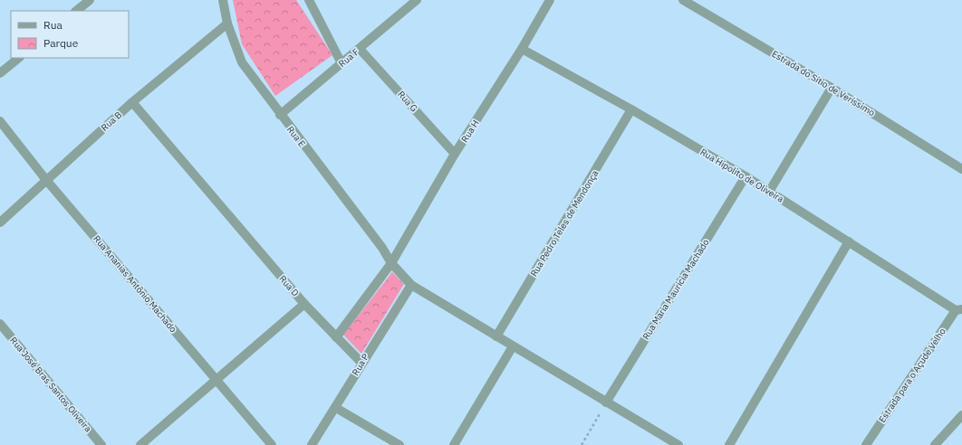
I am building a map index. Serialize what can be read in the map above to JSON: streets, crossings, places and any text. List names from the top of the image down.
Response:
{
  "streets": {
    "street": [
      "Rua F",
      "Estrada do Sítio de Veríssimo",
      "Rua G",
      "Rua B",
      "Rua H",
      "Rua E",
      "Rua Hipolito de Oliveira",
      "Rua Pedro Teles de Mendonça",
      "Rua Ananias Antônio Machado",
      "Rua D",
      "Rua Maria Mauricia Machado",
      "Rua P",
      "Estrada para o Açude Velho",
      "Rua José Bras Santos Oliveira"
    ]
  },
  "crossings": [
    ["Rua F", "Rua G"],
    ["Rua F", "Rua E"],
    ["Rua G", "Rua H"],
    ["Rua B", "Rua E"],
    ["Rua B", "Rua Ananias Antônio Machado"],
    ["Rua B", "Rua D"],
    ["Rua H", "Rua E"],
    ["Rua H", "Rua Hipolito de Oliveira"],
    ["Rua Hipolito de Oliveira", "Rua Pedro Teles de Mendonça"],
    ["Rua Hipolito de Oliveira", "Rua Maria Mauricia Machado"],
    ["Rua Hipolito de Oliveira", "Estrada para o Açude Velho"],
    ["Rua Ananias Antônio Machado", "Rua D"]
  ],
  "legend": ["Rua", "Parque"]
}
